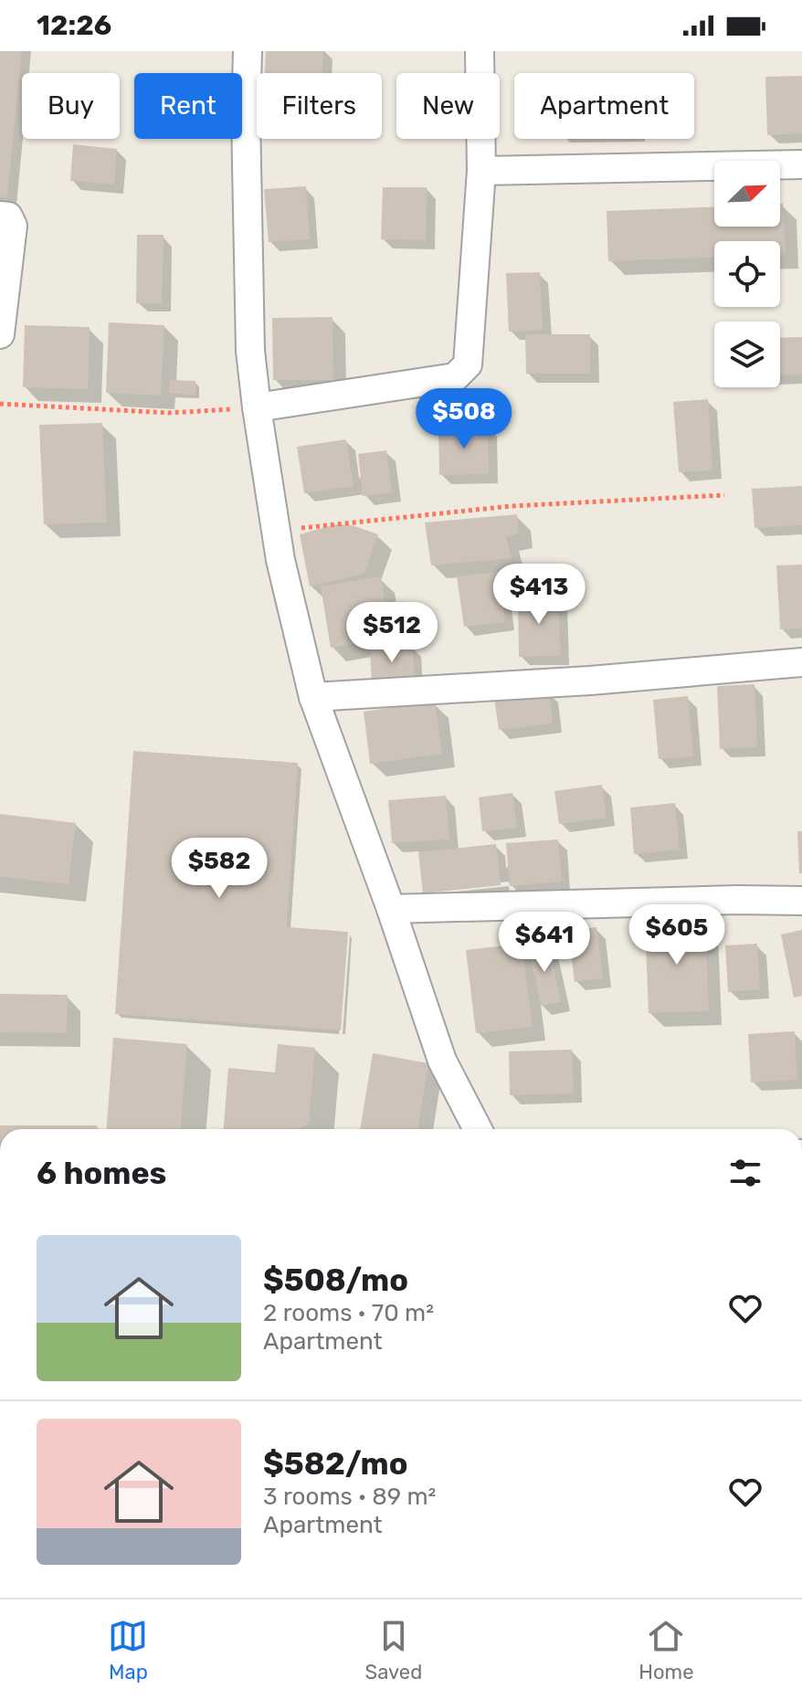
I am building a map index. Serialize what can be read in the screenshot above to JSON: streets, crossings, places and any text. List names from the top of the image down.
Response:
{
  "north": "top right",
  "page": {
    "status": "12:26",
    "chip": [
      "Buy",
      "Rent",
      "Filters",
      "New",
      "Apartment"
    ],
    "price": [
      "$508",
      "$413",
      "$512",
      "$582",
      "$605",
      "$641"
    ],
    "heading": "6 homes",
    "list": [
      {
        "name": "$508/mo",
        "note": "2 rooms · 70 m² · Apartment"
      },
      {
        "name": "$582/mo",
        "note": "3 rooms · 89 m² · Apartment"
      }
    ],
    "tabs": ["Map", "Saved", "Home"]
  }
}
